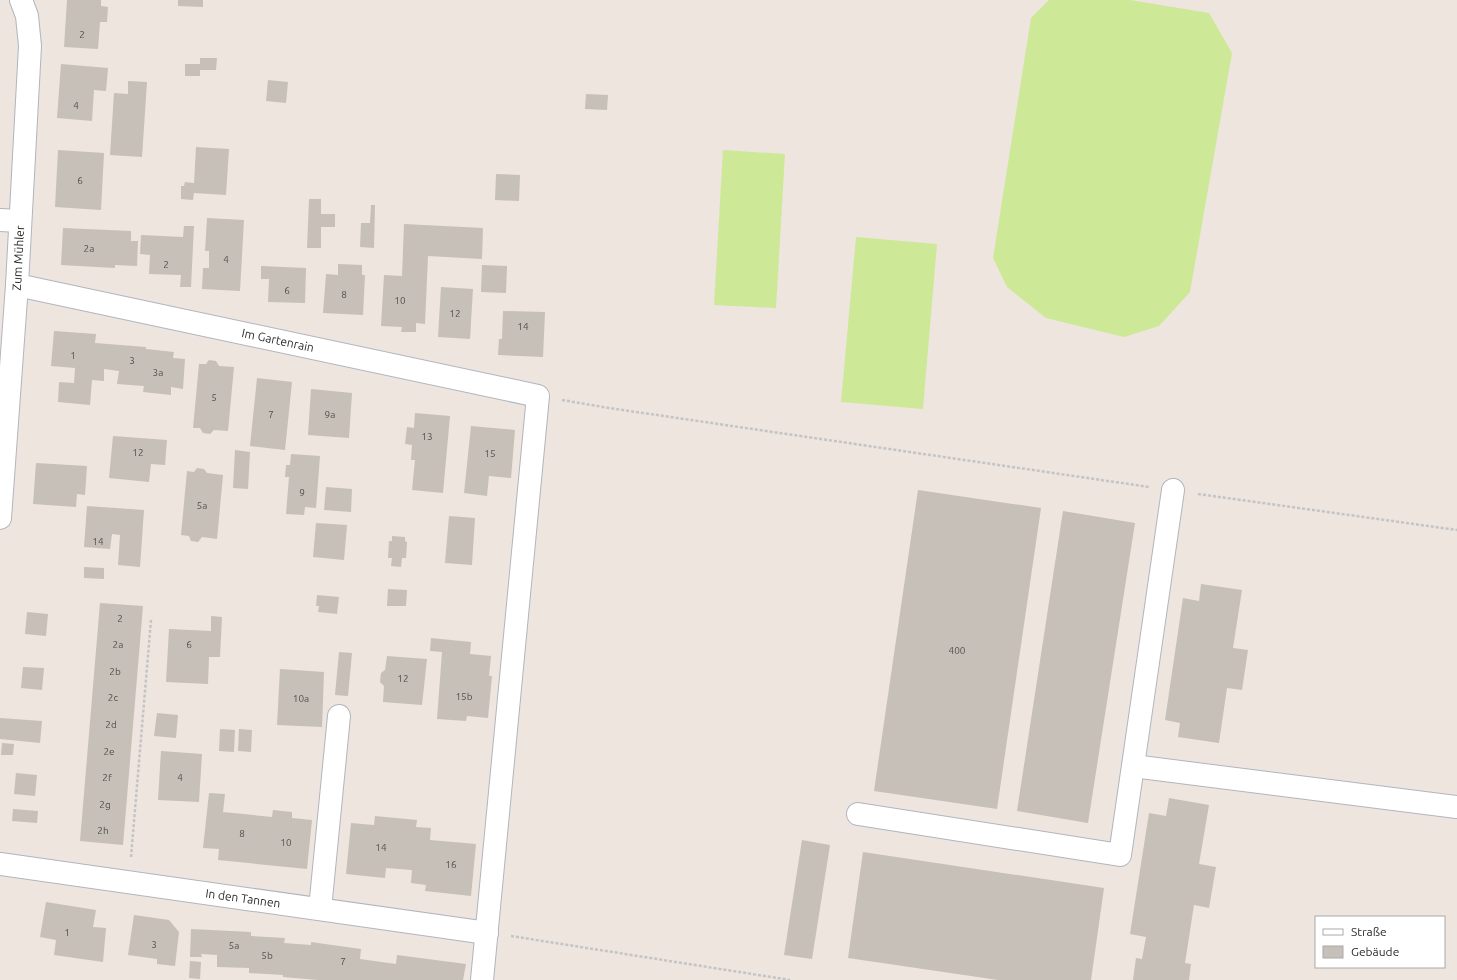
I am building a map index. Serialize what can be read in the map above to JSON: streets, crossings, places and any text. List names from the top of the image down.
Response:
{
  "streets": {
    "street": ["Zum Mühler", "Im Gartenrain", "In den Tannen"]
  },
  "crossings": [
    ["Zum Mühler", "Im Gartenrain"]
  ],
  "house_numbers": [
    "2",
    "4",
    "6",
    "2a",
    "4",
    "2",
    "6",
    "8",
    "10",
    "12",
    "14",
    "1",
    "3",
    "3a",
    "5",
    "7",
    "9a",
    "13",
    "12",
    "15",
    "9",
    "5a",
    "14",
    "2",
    "2a",
    "6",
    "400",
    "2b",
    "12",
    "15b",
    "2c",
    "10a",
    "2d",
    "2e",
    "2f",
    "4",
    "2g",
    "2h",
    "8",
    "10",
    "14",
    "16",
    "1",
    "3",
    "5a",
    "5b",
    "7"
  ],
  "legend": ["Straße", "Gebäude"]
}
